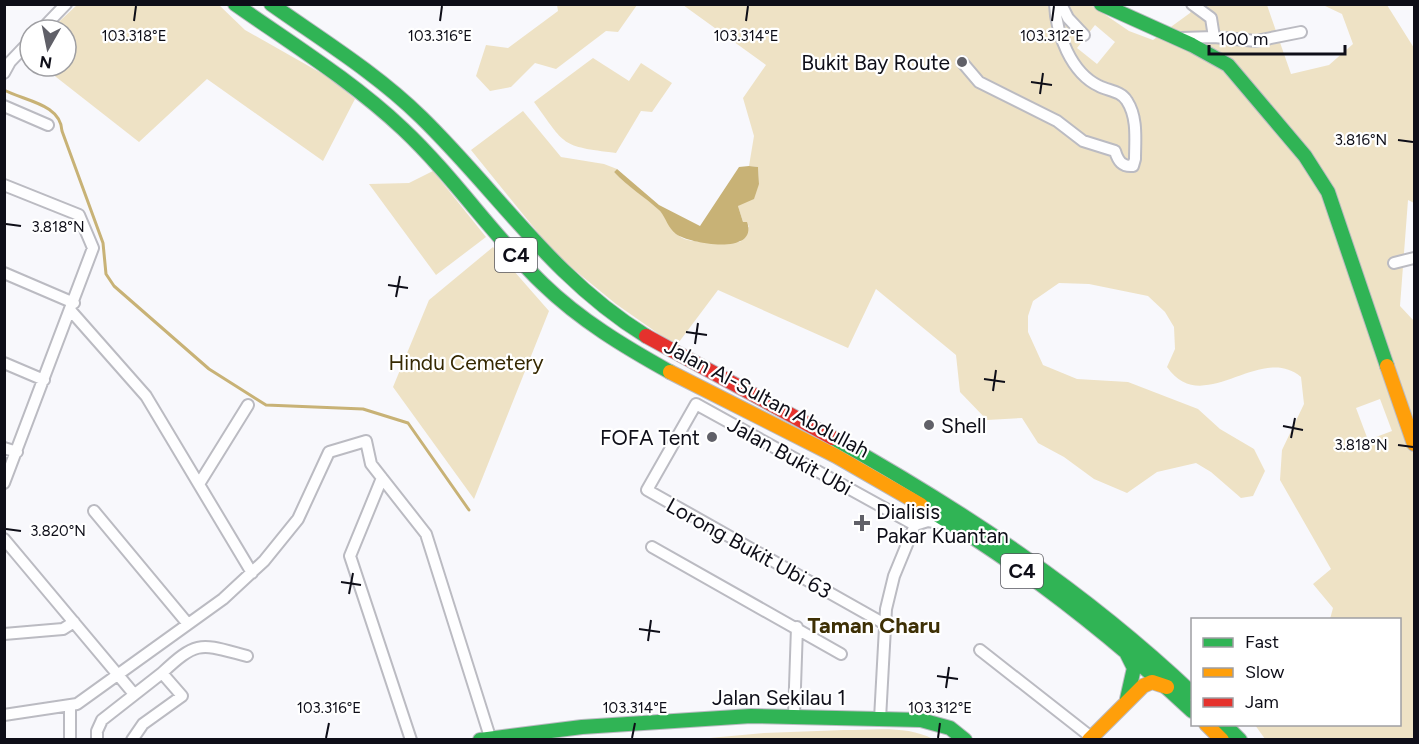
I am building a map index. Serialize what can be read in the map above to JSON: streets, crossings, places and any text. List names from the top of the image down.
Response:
{
  "streets": {
    "main road": ["C4", "Jalan Al-Sultan Abdullah", "Jalan Sekilau 1"],
    "street": ["Jalan Bukit Ubi", "Lorong Bukit Ubi 63"]
  },
  "crossings": [
    ["Jalan Bukit Ubi", "Lorong Bukit Ubi 63"]
  ],
  "districts": ["Taman Charu"],
  "parks": ["Hindu Cemetery"],
  "places": {
    "other": ["Bukit Bay Route", "Shell", "FOFA Tent"],
    "health": ["Dialisis Pakar Kuantan"]
  },
  "legend": ["Fast", "Slow", "Jam"],
  "scale_bar": "100 m",
  "north": "bottom",
  "coordinates": [
    "103.318°E",
    "103.316°E",
    "103.314°E",
    "103.312°E",
    "3.816°N",
    "3.818°N",
    "3.820°N"
  ]
}
